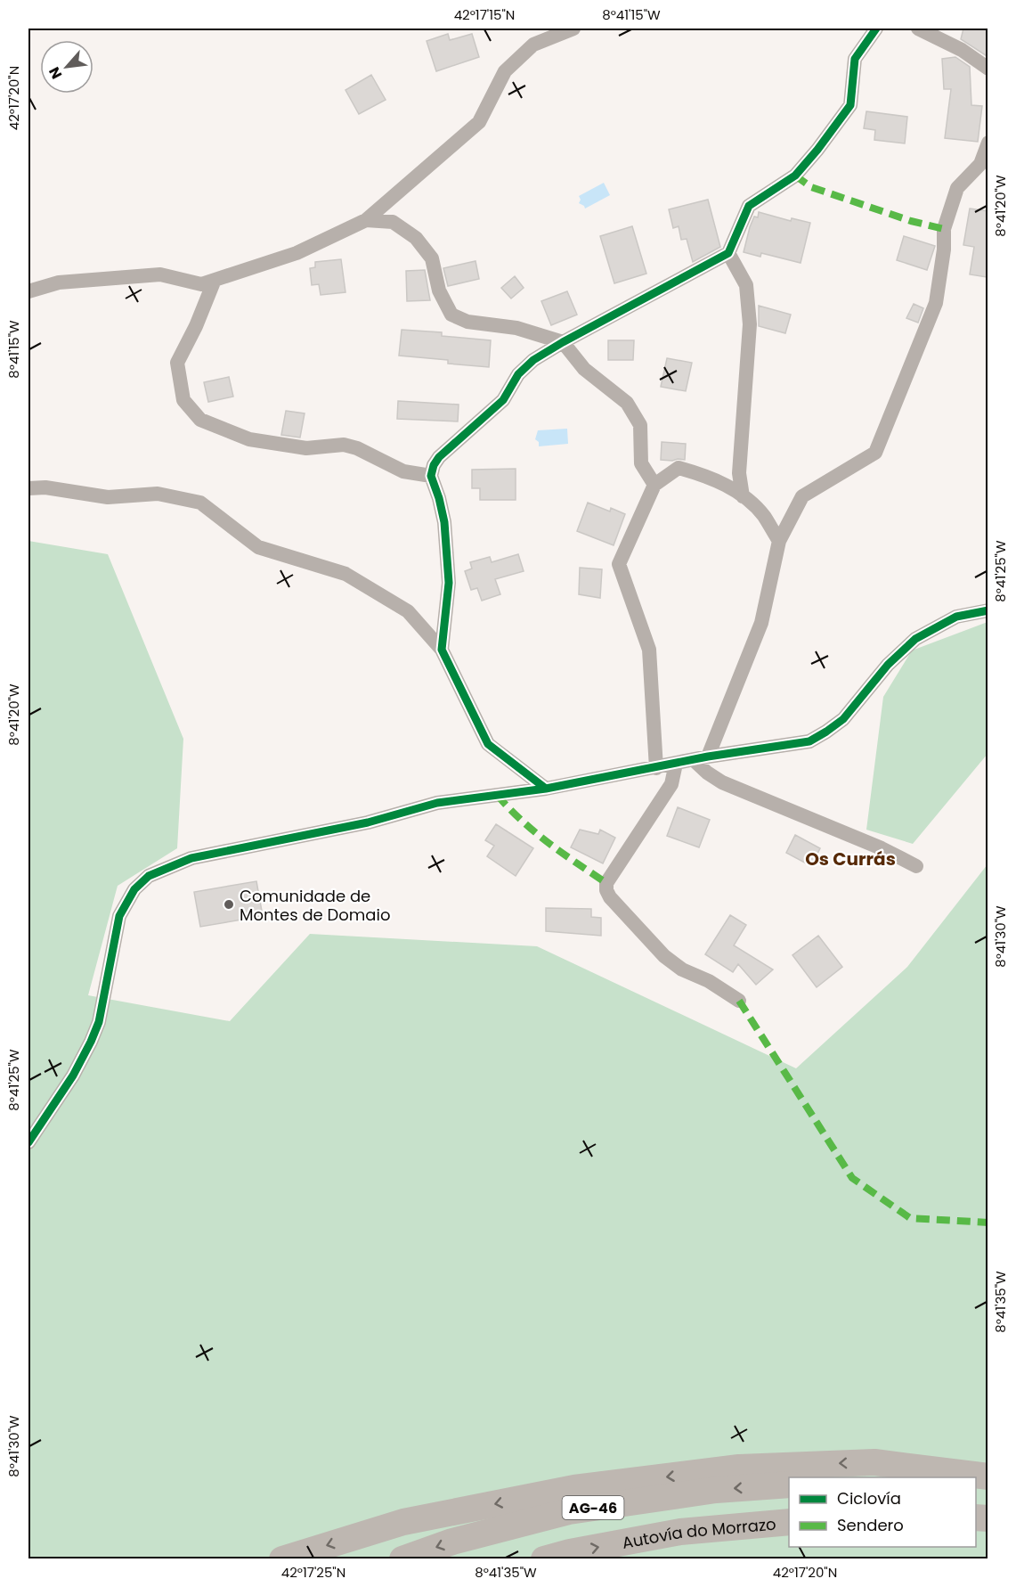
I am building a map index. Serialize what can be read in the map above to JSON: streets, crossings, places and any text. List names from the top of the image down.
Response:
{
  "streets": {
    "highway": ["AG-46", "Autovía do Morrazo"]
  },
  "districts": ["Os Currás"],
  "places": ["Comunidade de Montes de Domaio"],
  "legend": ["Ciclovía", "Sendero"],
  "north": "bottom left",
  "coordinates": [
    "42°17'15\"N",
    "8°41'15\"W",
    "42°17'20\"N",
    "8°41'20\"W",
    "8°41'25\"W",
    "8°41'30\"W",
    "8°41'35\"W",
    "42°17'25\"N"
  ]
}
